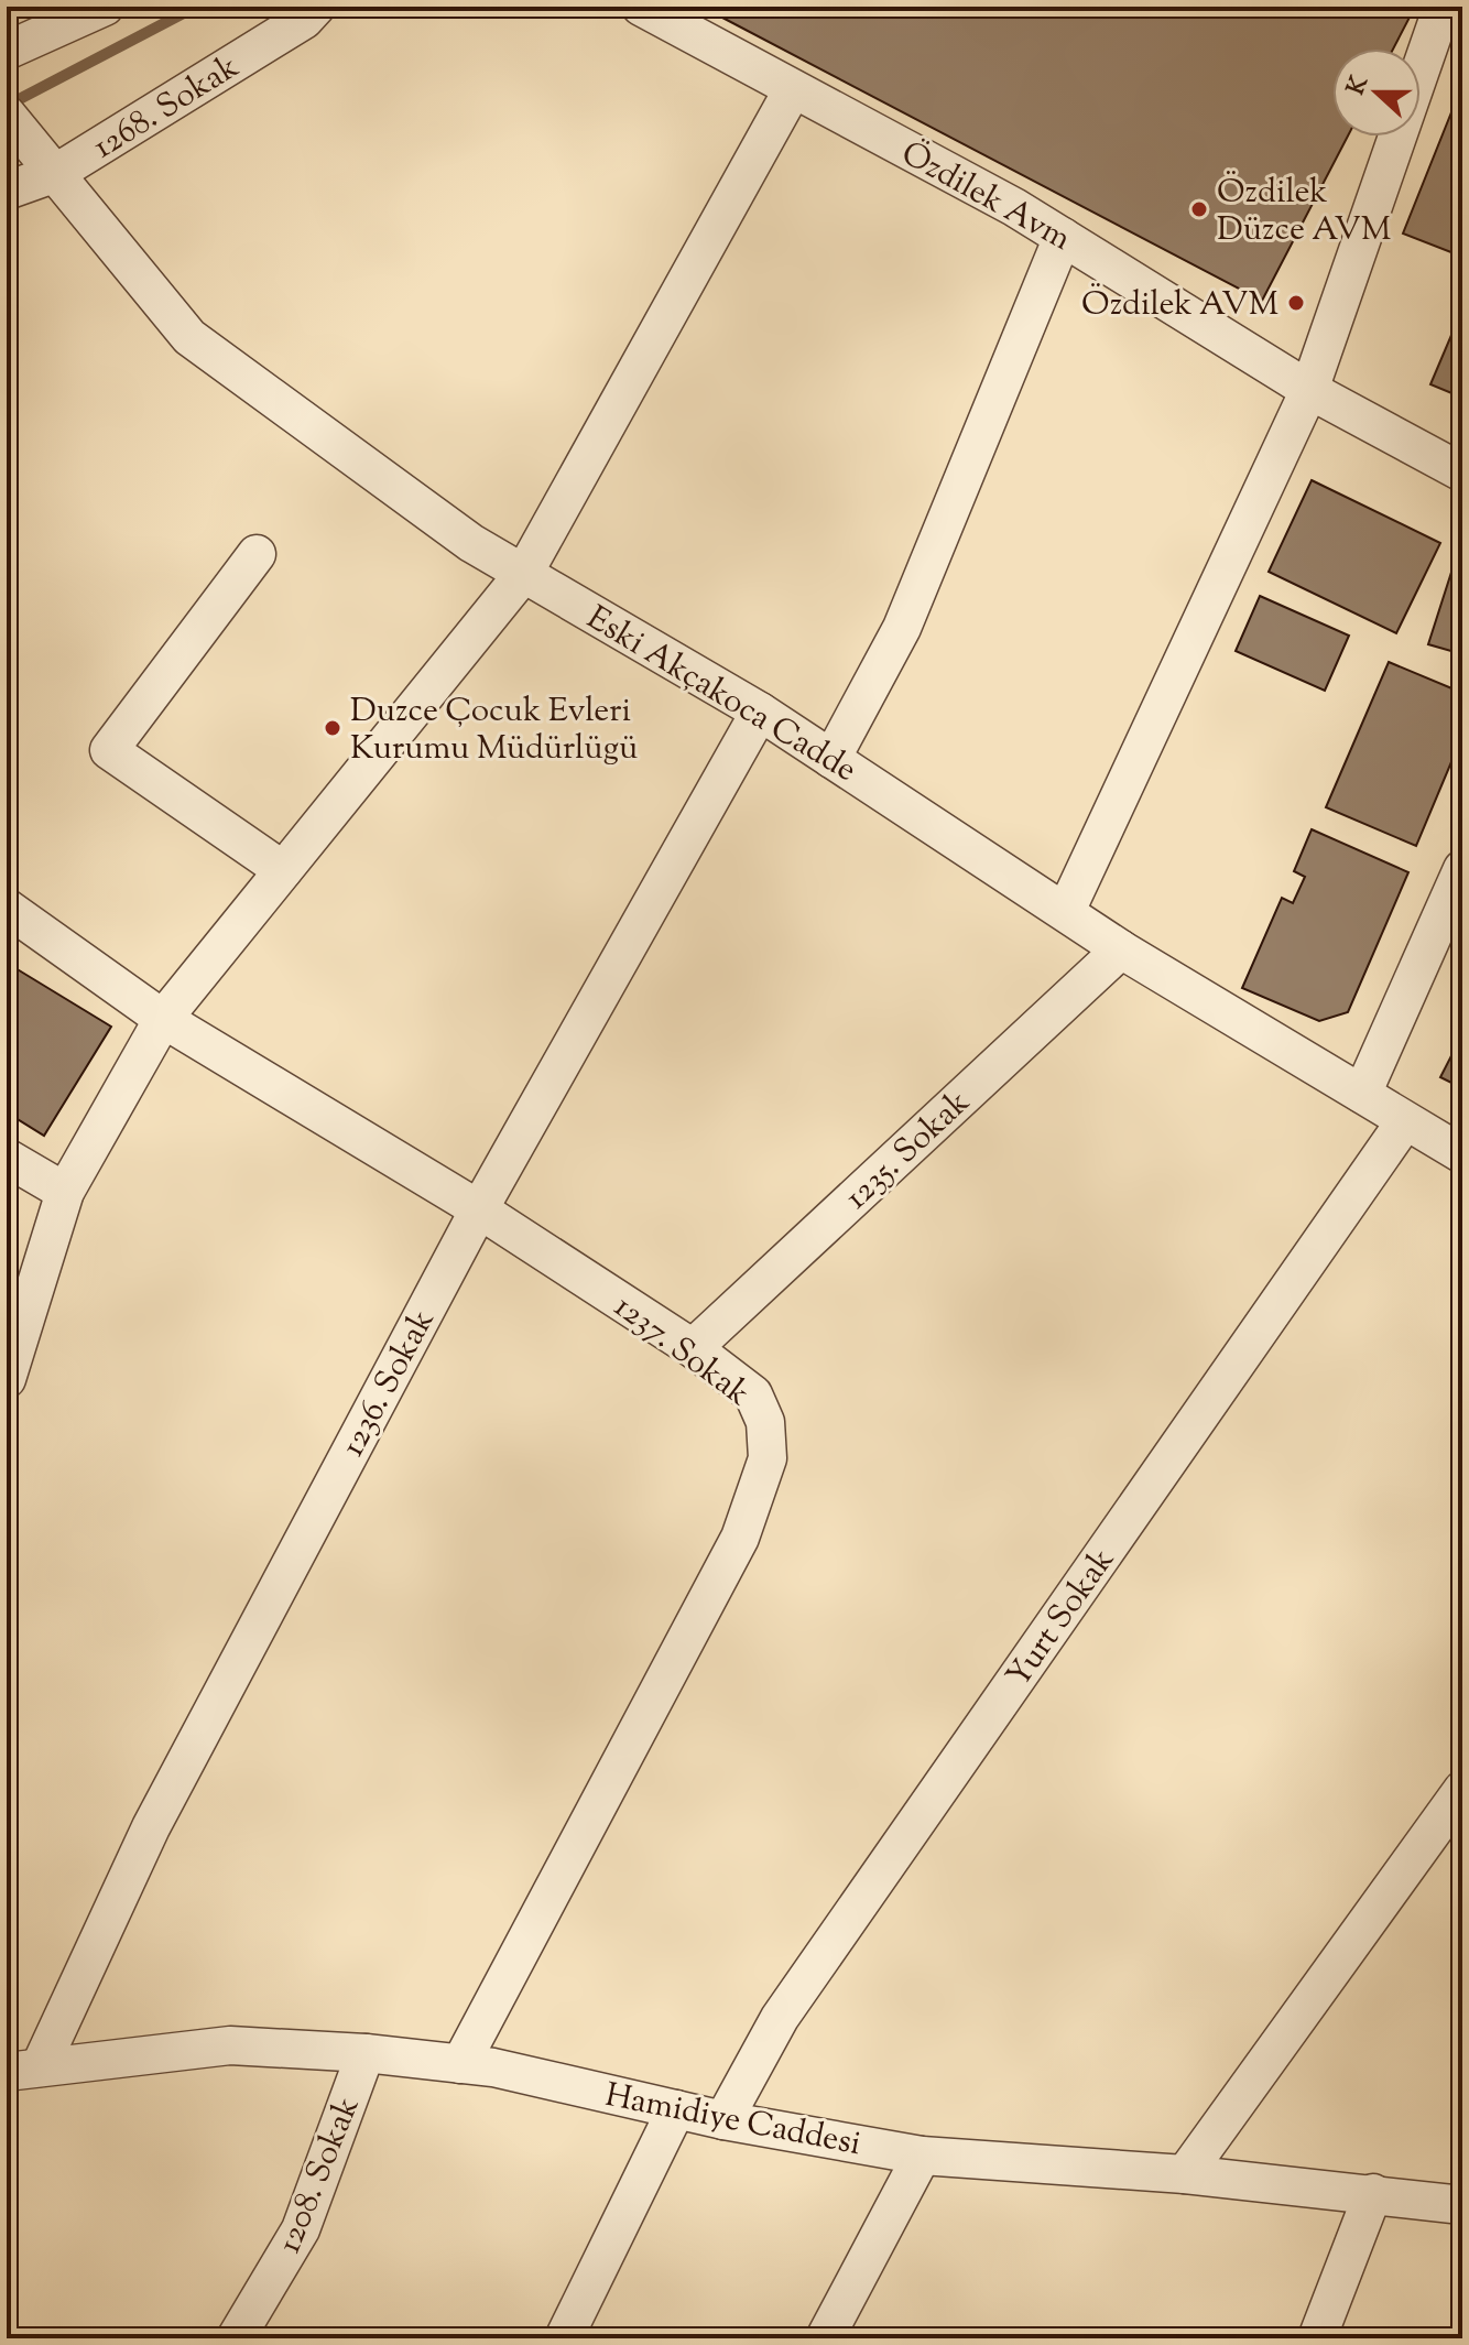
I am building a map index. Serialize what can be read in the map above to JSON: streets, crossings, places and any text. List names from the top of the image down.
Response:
{
  "streets": {
    "street": [
      "1268. Sokak",
      "Özdilek Avm",
      "Eski Akçakoca Cadde",
      "1235. Sokak",
      "1237. Sokak",
      "1236. Sokak",
      "Yurt Sokak",
      "Hamidiye Caddesi",
      "1208. Sokak"
    ]
  },
  "crossings": [
    ["1268. Sokak", "Eski Akçakoca Cadde"],
    ["Eski Akçakoca Cadde", "1235. Sokak"],
    ["Eski Akçakoca Cadde", "1236. Sokak"],
    ["Eski Akçakoca Cadde", "Yurt Sokak"],
    ["1235. Sokak", "1237. Sokak"],
    ["1237. Sokak", "1236. Sokak"],
    ["1237. Sokak", "Hamidiye Caddesi"],
    ["1236. Sokak", "Hamidiye Caddesi"],
    ["Yurt Sokak", "Hamidiye Caddesi"],
    ["Hamidiye Caddesi", "1208. Sokak"]
  ],
  "places": ["Özdilek Düzce AVM", "Özdilek AVM", "Duzce Çocuk Evleri Kurumu Müdürlügü"],
  "north": "left"
}
